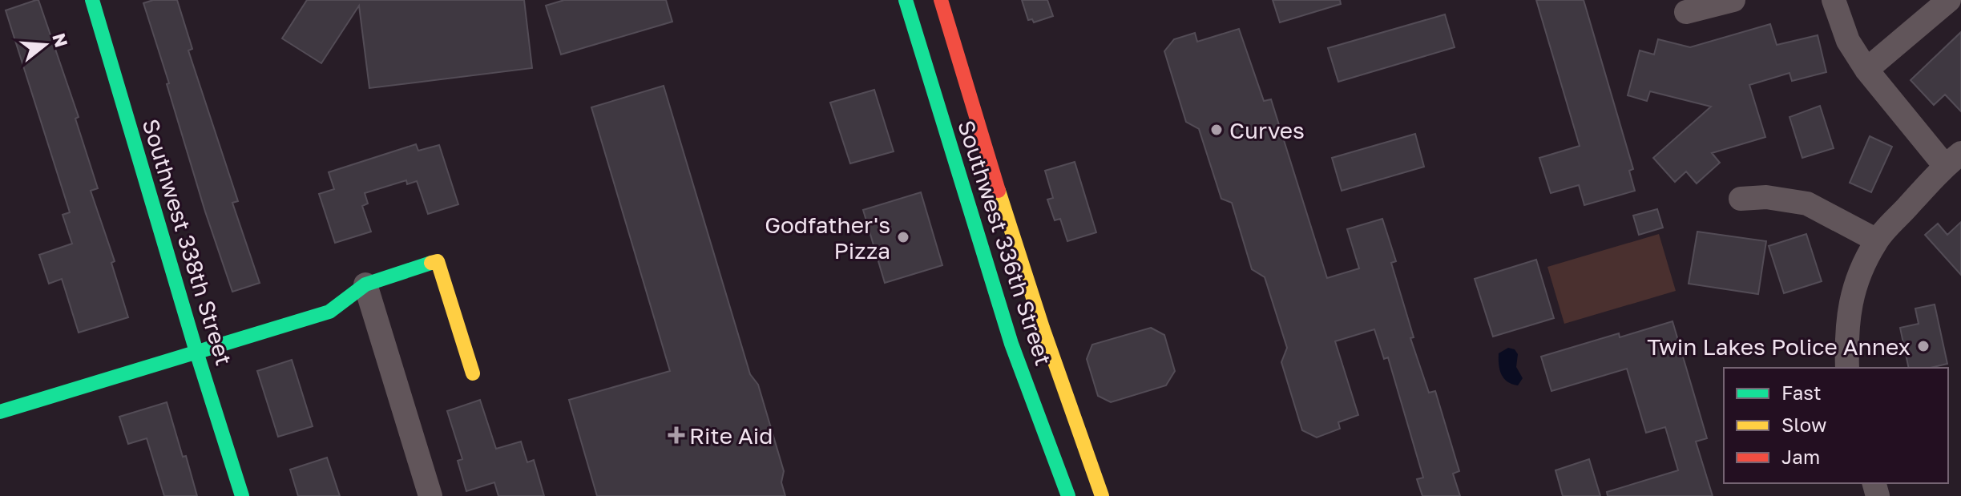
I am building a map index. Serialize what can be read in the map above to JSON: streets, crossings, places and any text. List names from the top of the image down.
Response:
{
  "streets": {
    "main road": ["Southwest 338th Street", "Southwest 336th Street"]
  },
  "places": {
    "other": ["Curves", "Godfather's Pizza", "Twin Lakes Police Annex"],
    "health": ["Rite Aid"]
  },
  "legend": ["Fast", "Slow", "Jam"],
  "north": "right"
}
